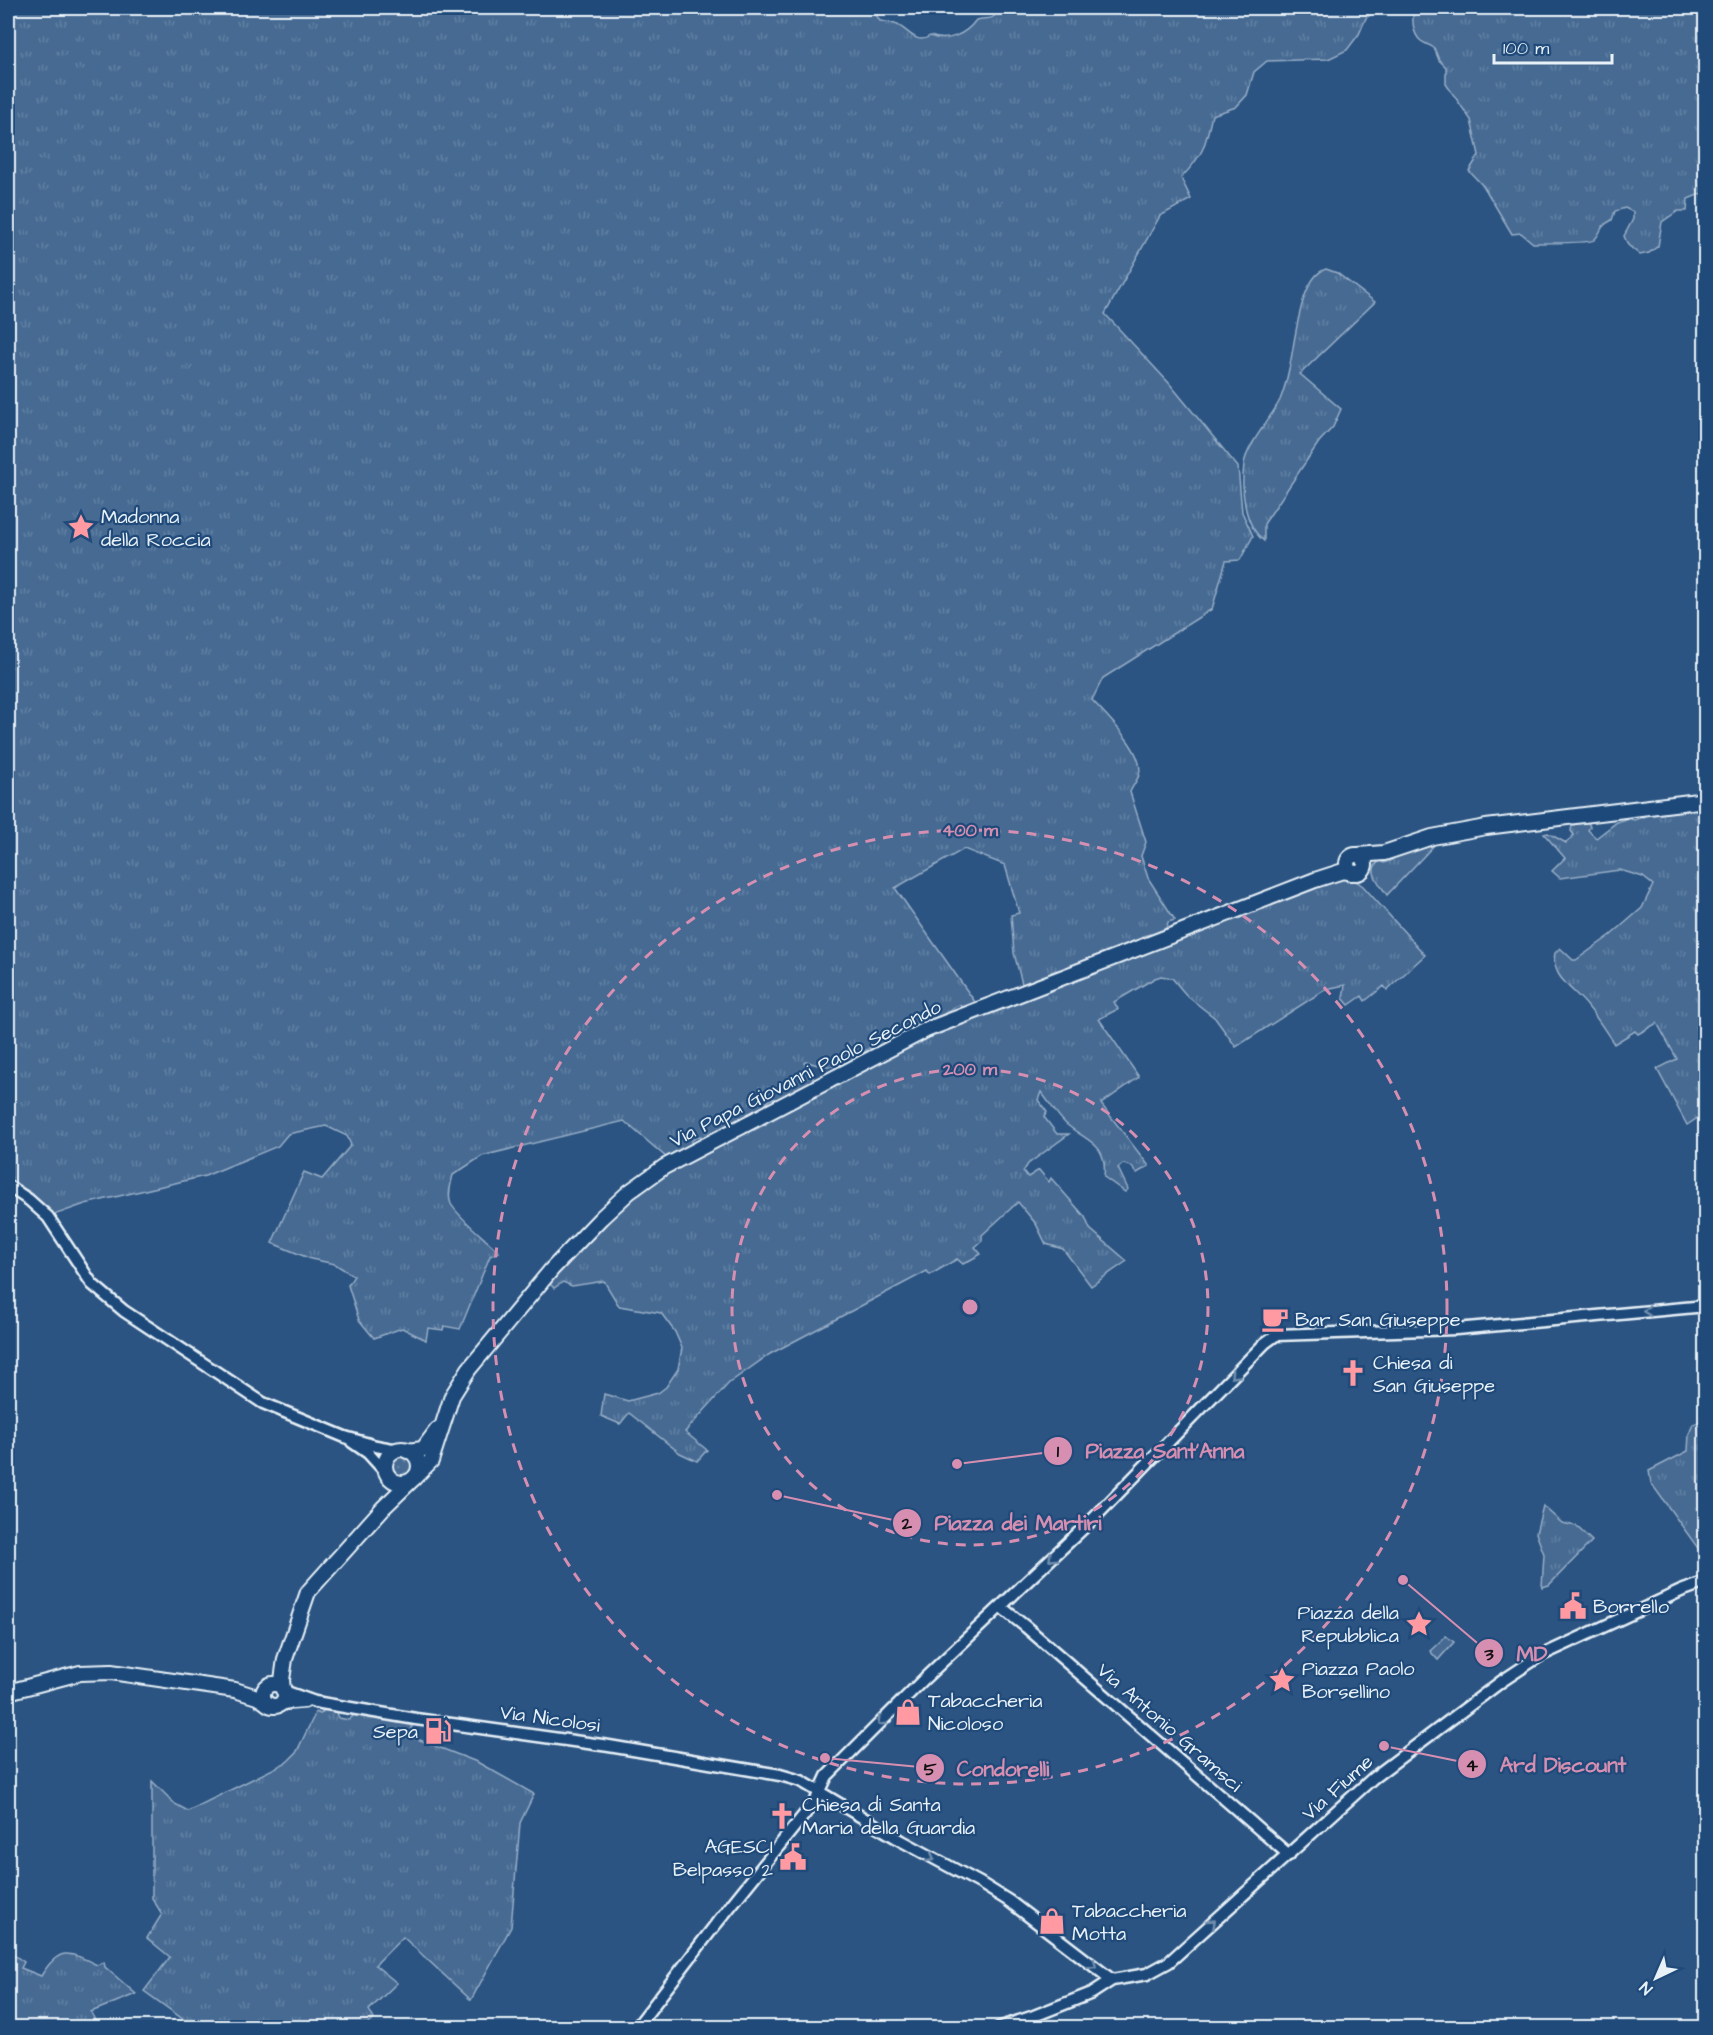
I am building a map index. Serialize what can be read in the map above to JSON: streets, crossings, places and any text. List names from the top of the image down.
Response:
{
  "streets": {
    "main road": ["Via Papa Giovanni Paolo Secondo"],
    "street": ["Via Nicolosi", "Via Antonio Gramsci", "Via Fiume"]
  },
  "crossings": [
    ["Via Antonio Gramsci", "Via Fiume"]
  ],
  "places": {
    "place": ["Madonna della Roccia", "Piazza della Repubblica", "Piazza Paolo Borsellino"],
    "cafe": ["Bar San Giuseppe"],
    "church": ["Chiesa di San Giuseppe", "Chiesa di Santa Maria della Guardia"],
    "other": [
      "Piazza Sant'Anna",
      "Piazza dei Martiri",
      "MD",
      "Ard Discount",
      "Condorelli"
    ],
    "public building": ["Borrello", "AGESCI Belpasso 2"],
    "shop": ["Tabaccheria Nicoloso", "Tabaccheria Motta"],
    "fuel station": ["Sepa"]
  },
  "scale_bar": "100 m",
  "north": "bottom left",
  "rings": ["400 m", "200 m"]
}
